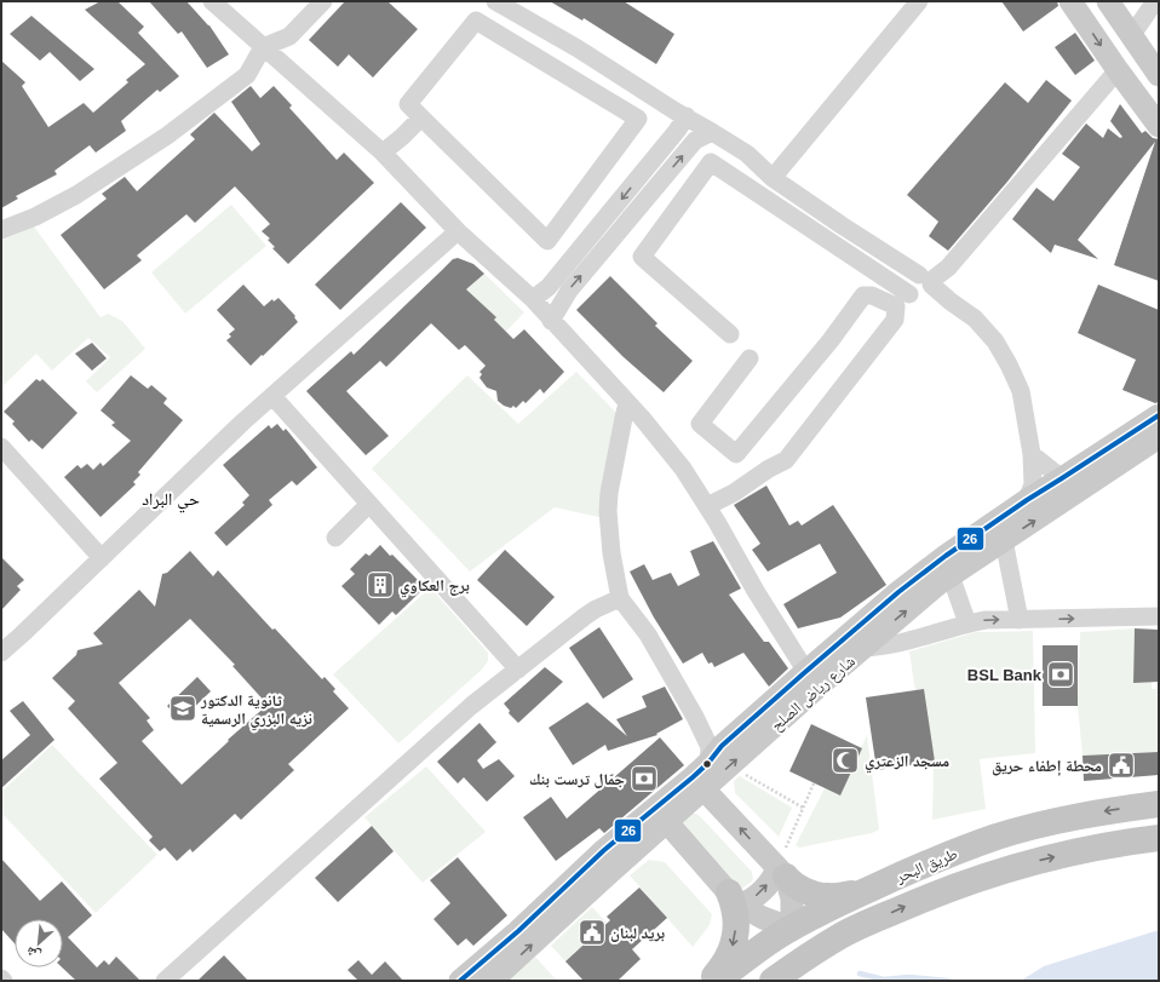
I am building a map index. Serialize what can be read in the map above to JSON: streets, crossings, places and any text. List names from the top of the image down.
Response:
{
  "streets": {
    "highway": ["طريق البحر"],
    "main road": ["شارع رياض الصلح"]
  },
  "districts": ["حي البراد"],
  "places": {
    "building": ["برج العكاوي"],
    "bank": ["BSL Bank", "جمّال ترست بنك"],
    "school or university": ["ثانوية الدكتور نزيه البزري الرسمية"],
    "mosque": ["مسجد الزعتري"],
    "public building": ["محطة إطفاء حريق", "بريد لبنان"]
  },
  "lines": ["transit line 26"],
  "north": "bottom left"
}
